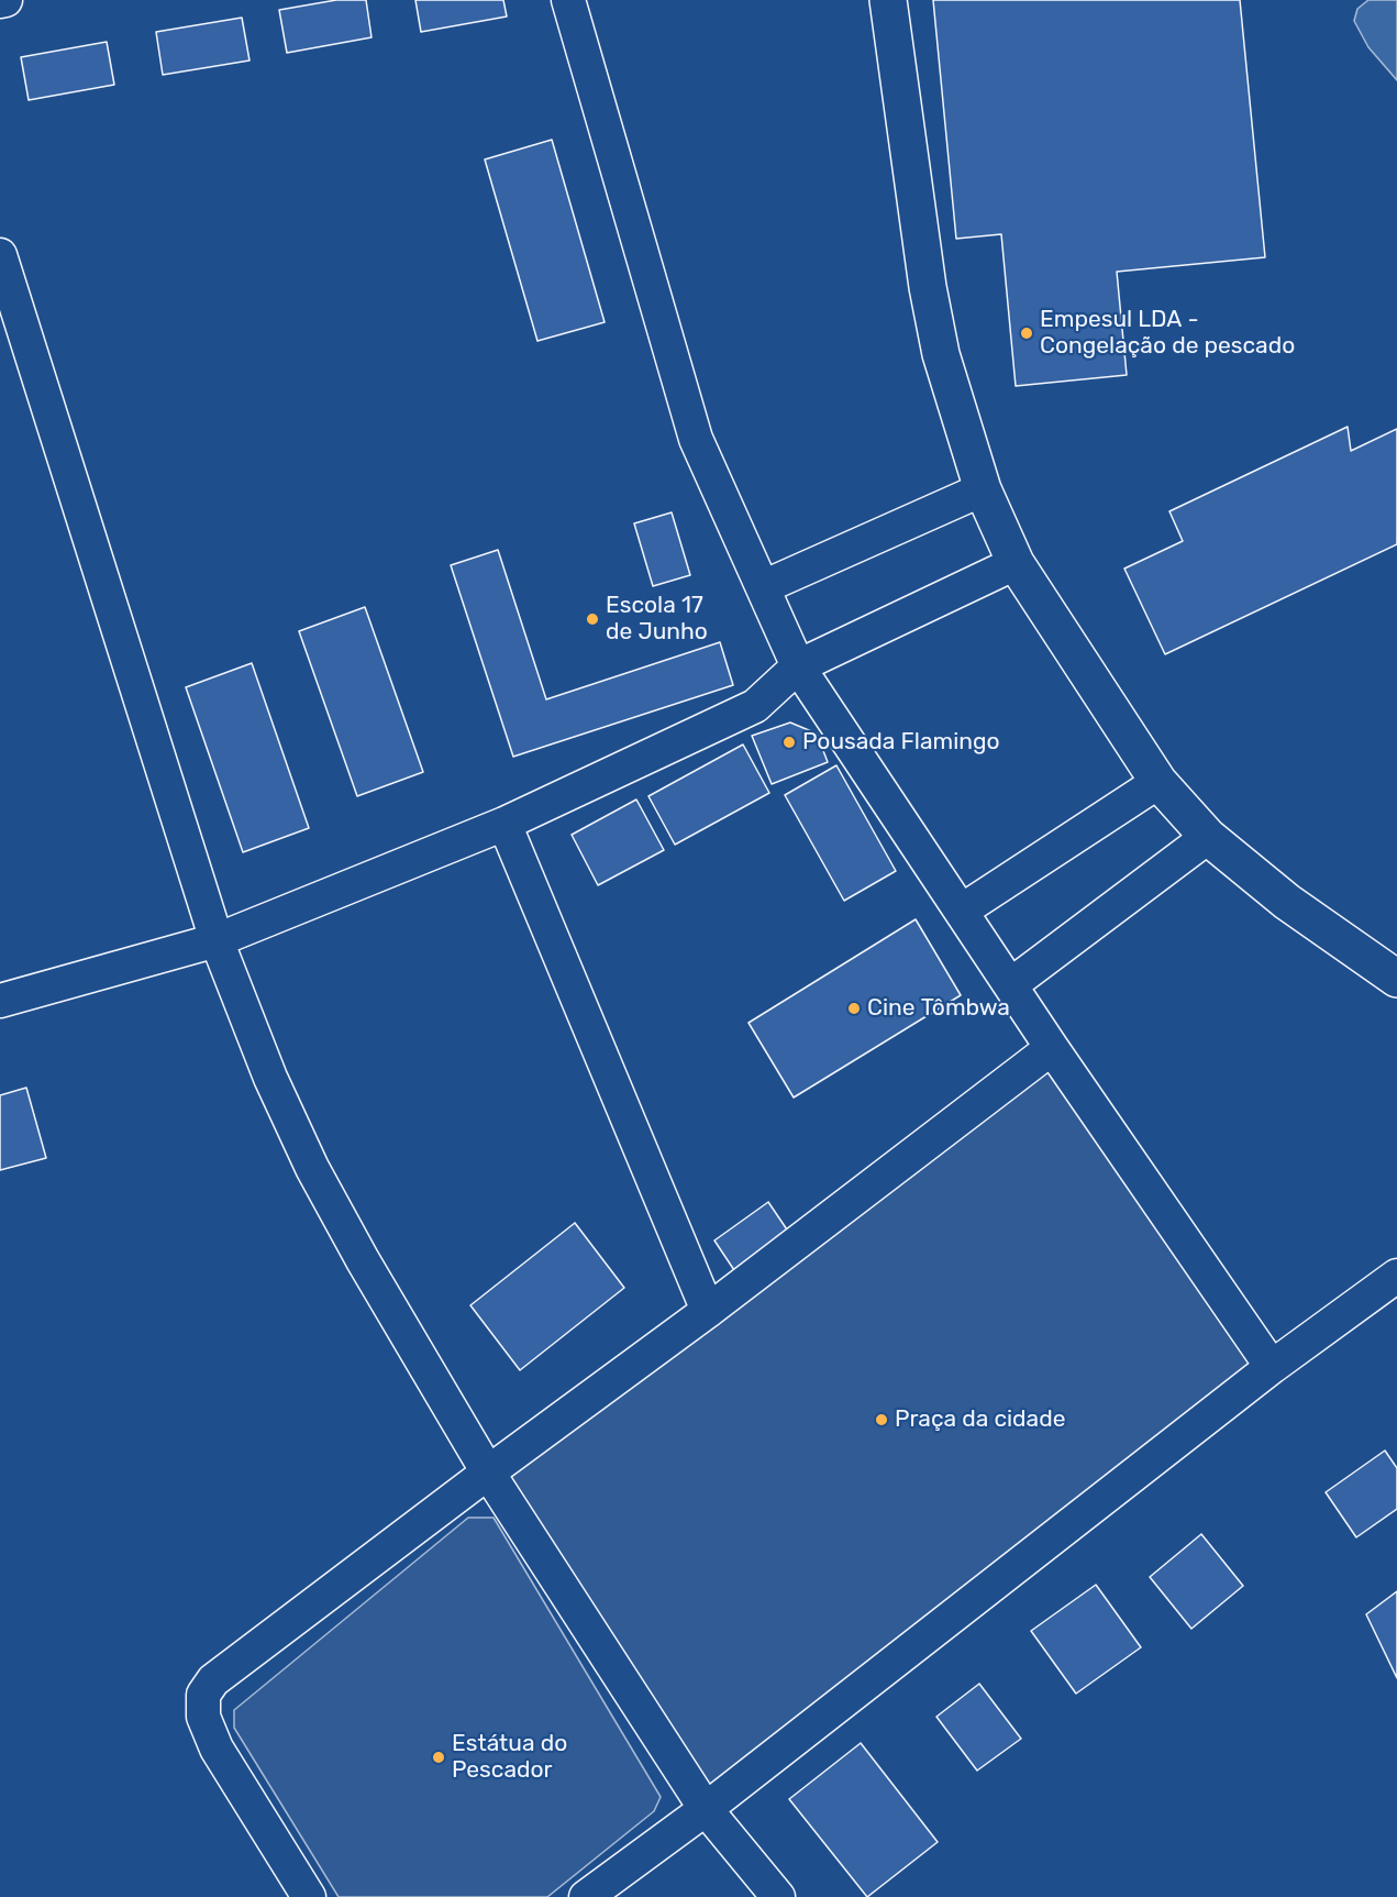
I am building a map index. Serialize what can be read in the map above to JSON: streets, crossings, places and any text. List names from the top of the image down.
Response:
{
  "places": [
    "Empesul LDA - Congelação de pescado",
    "Escola 17 de Junho",
    "Pousada Flamingo",
    "Cine Tômbwa",
    "Praça da cidade",
    "Estátua do Pescador"
  ]
}
